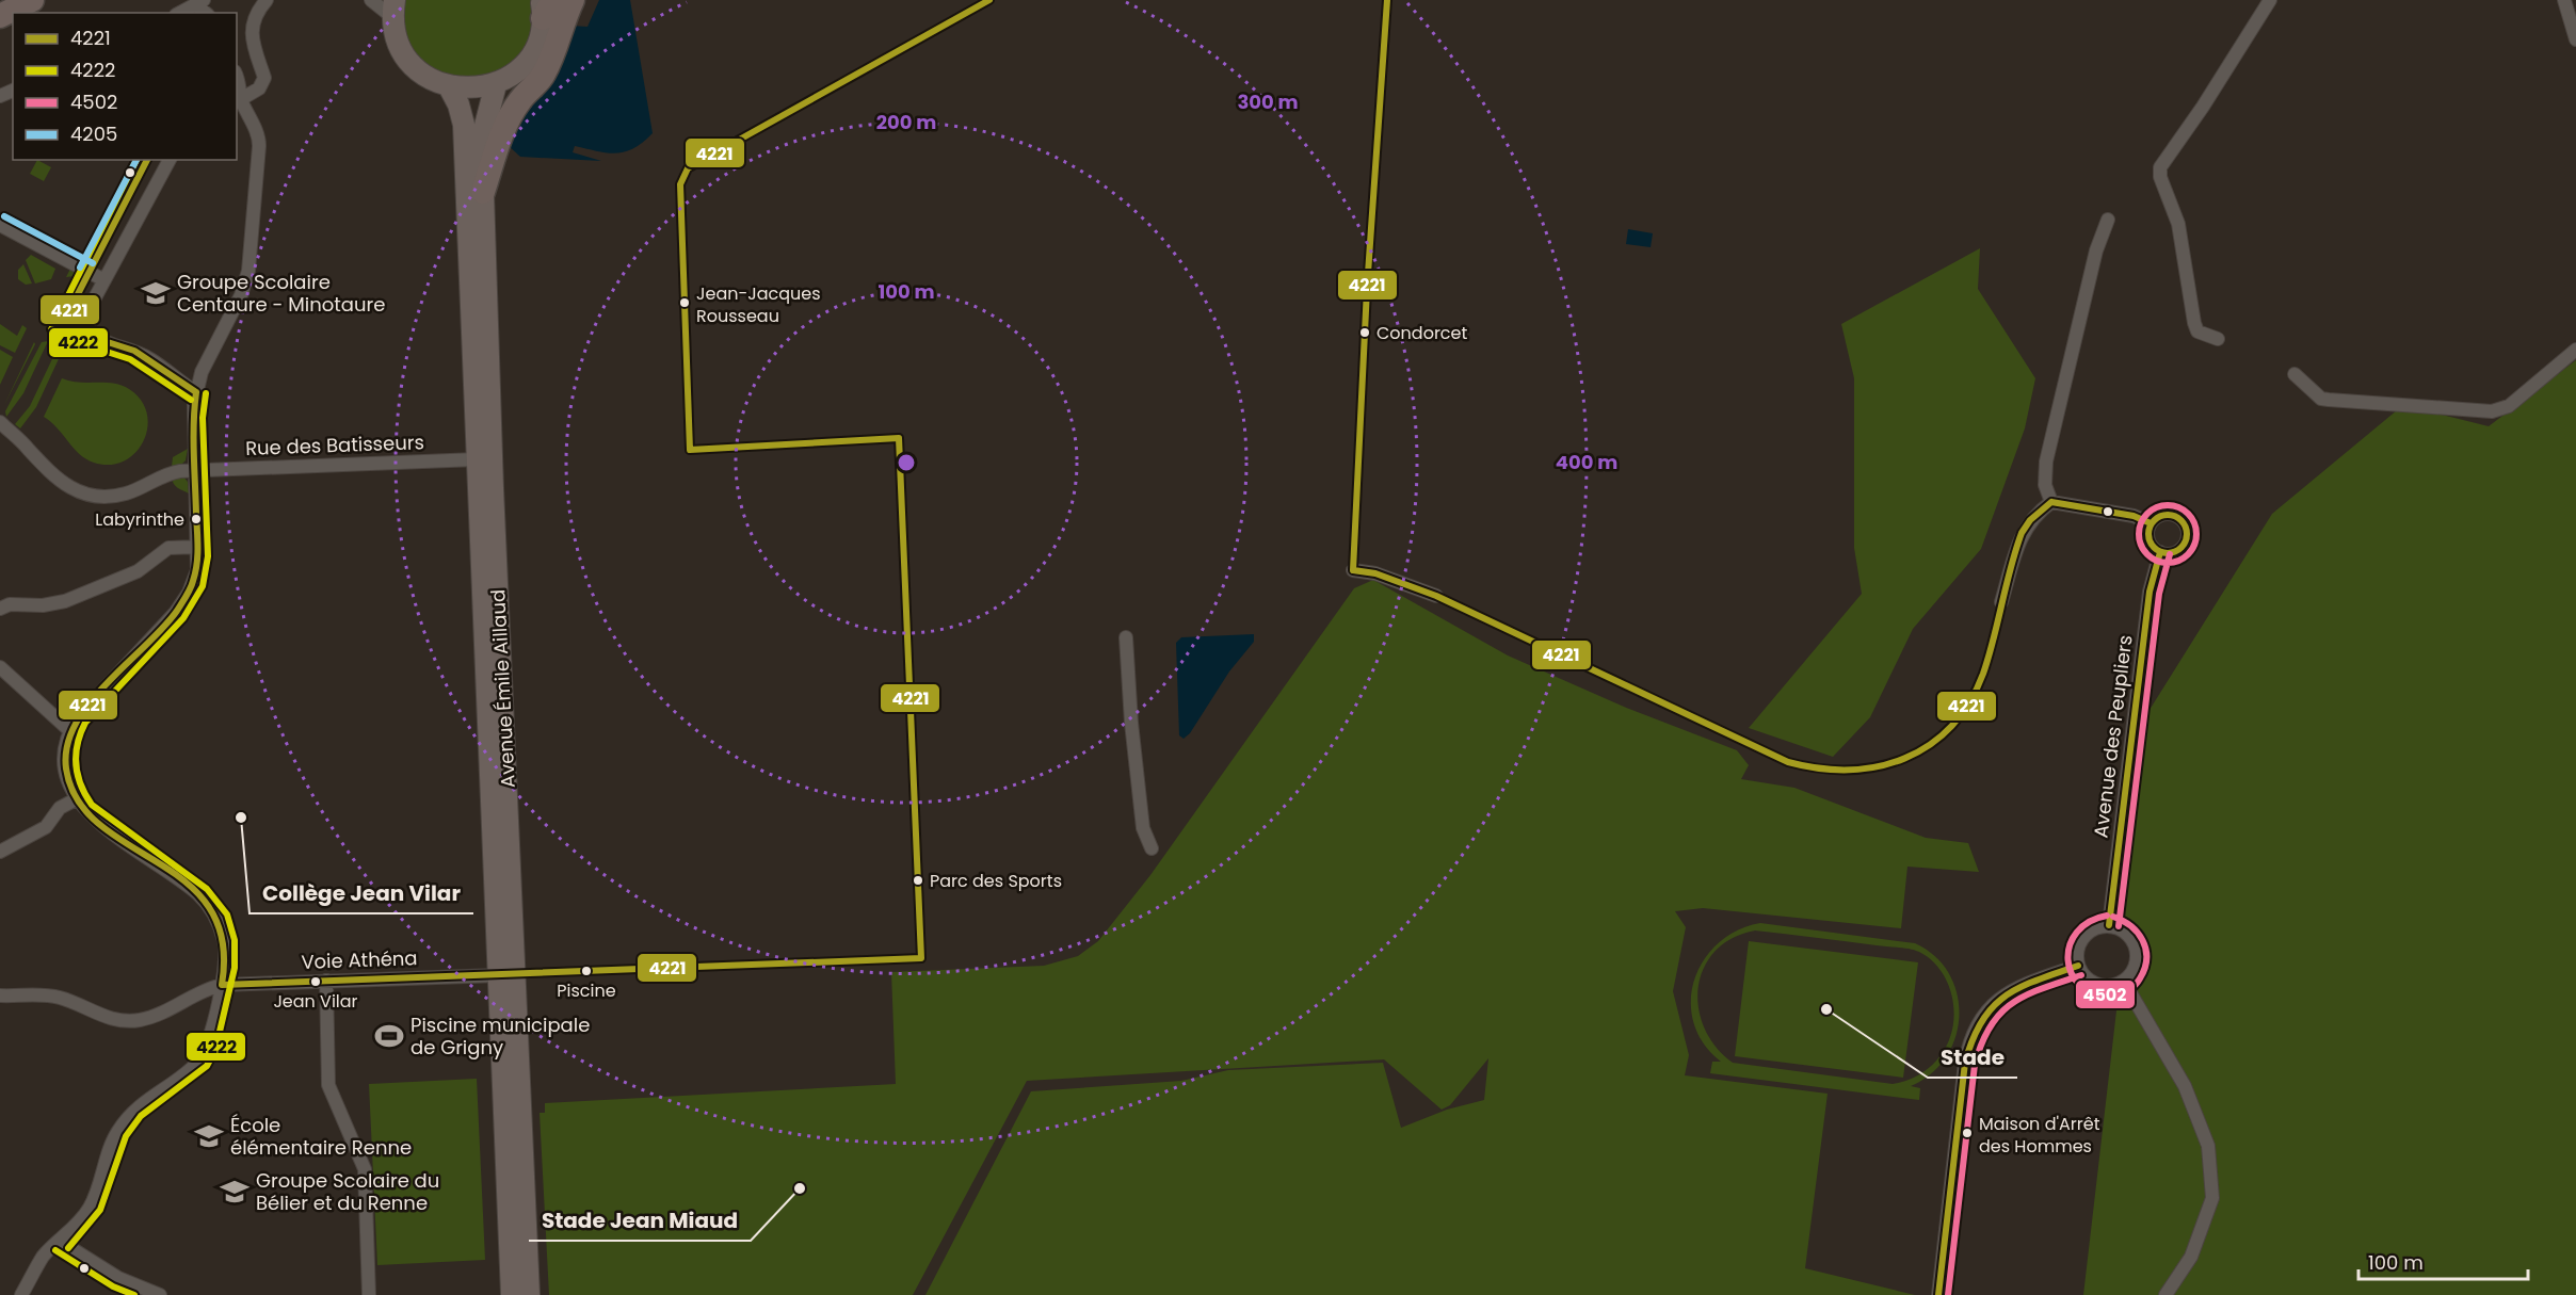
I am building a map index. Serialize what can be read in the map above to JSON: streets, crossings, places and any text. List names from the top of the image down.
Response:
{
  "streets": {
    "main road": ["Avenue Émile Aillaud"],
    "street": ["Rue des Batisseurs", "Avenue des Peupliers", "Voie Athéna"]
  },
  "crossings": [
    ["Rue des Batisseurs", "Avenue Émile Aillaud"],
    ["Avenue Émile Aillaud", "Voie Athéna"]
  ],
  "places": {
    "school or university": ["Groupe Scolaire Centaure - Minotaure", "École élémentaire Renne", "Groupe Scolaire du Bélier et du Renne"],
    "other": [
      "Jean-Jacques Rousseau",
      "Condorcet",
      "Labyrinthe",
      "Collège Jean Vilar",
      "Parc des Sports",
      "Piscine",
      "Jean Vilar",
      "Stade",
      "Maison d'Arrêt des Hommes",
      "Stade Jean Miaud"
    ],
    "sports": ["Piscine municipale de Grigny"]
  },
  "lines": [
    "transit line 4221",
    "transit line 4222",
    "transit line 4205",
    "transit line 4502"
  ],
  "legend": [
    "4221",
    "4222",
    "4502",
    "4205"
  ],
  "scale_bar": "100 m",
  "rings": [
    "300 m",
    "200 m",
    "100 m",
    "400 m"
  ]
}
